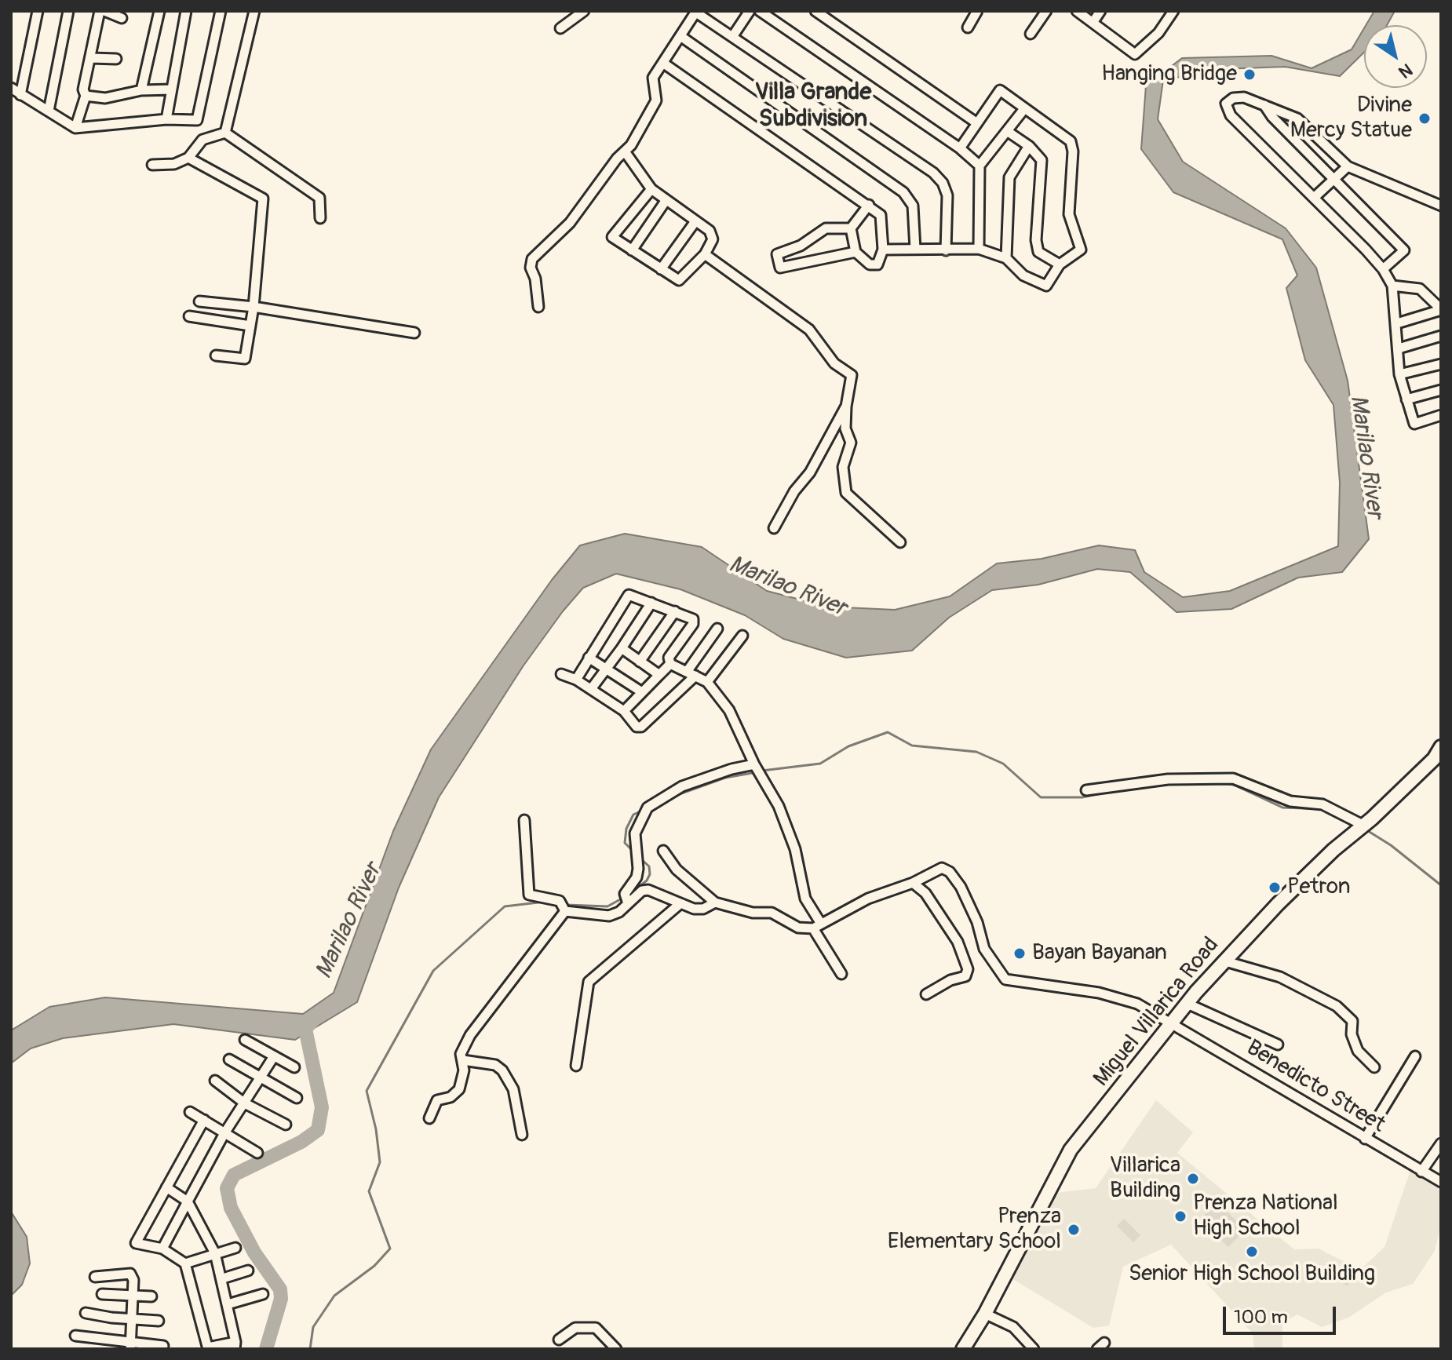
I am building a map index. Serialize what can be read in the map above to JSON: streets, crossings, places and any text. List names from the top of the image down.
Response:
{
  "streets": {
    "main road": ["Miguel Villarica Road"],
    "street": ["Benedicto Street"]
  },
  "crossings": [
    ["Miguel Villarica Road", "Benedicto Street"]
  ],
  "districts": ["Villa Grande Subdivision"],
  "water": ["Marilao River"],
  "places": [
    "Hanging Bridge",
    "Divine Mercy Statue",
    "Petron",
    "Bayan Bayanan",
    "Villarica Building",
    "Prenza National High School",
    "Prenza Elementary School",
    "Senior High School Building"
  ],
  "scale_bar": "100 m",
  "north": "bottom right"
}
